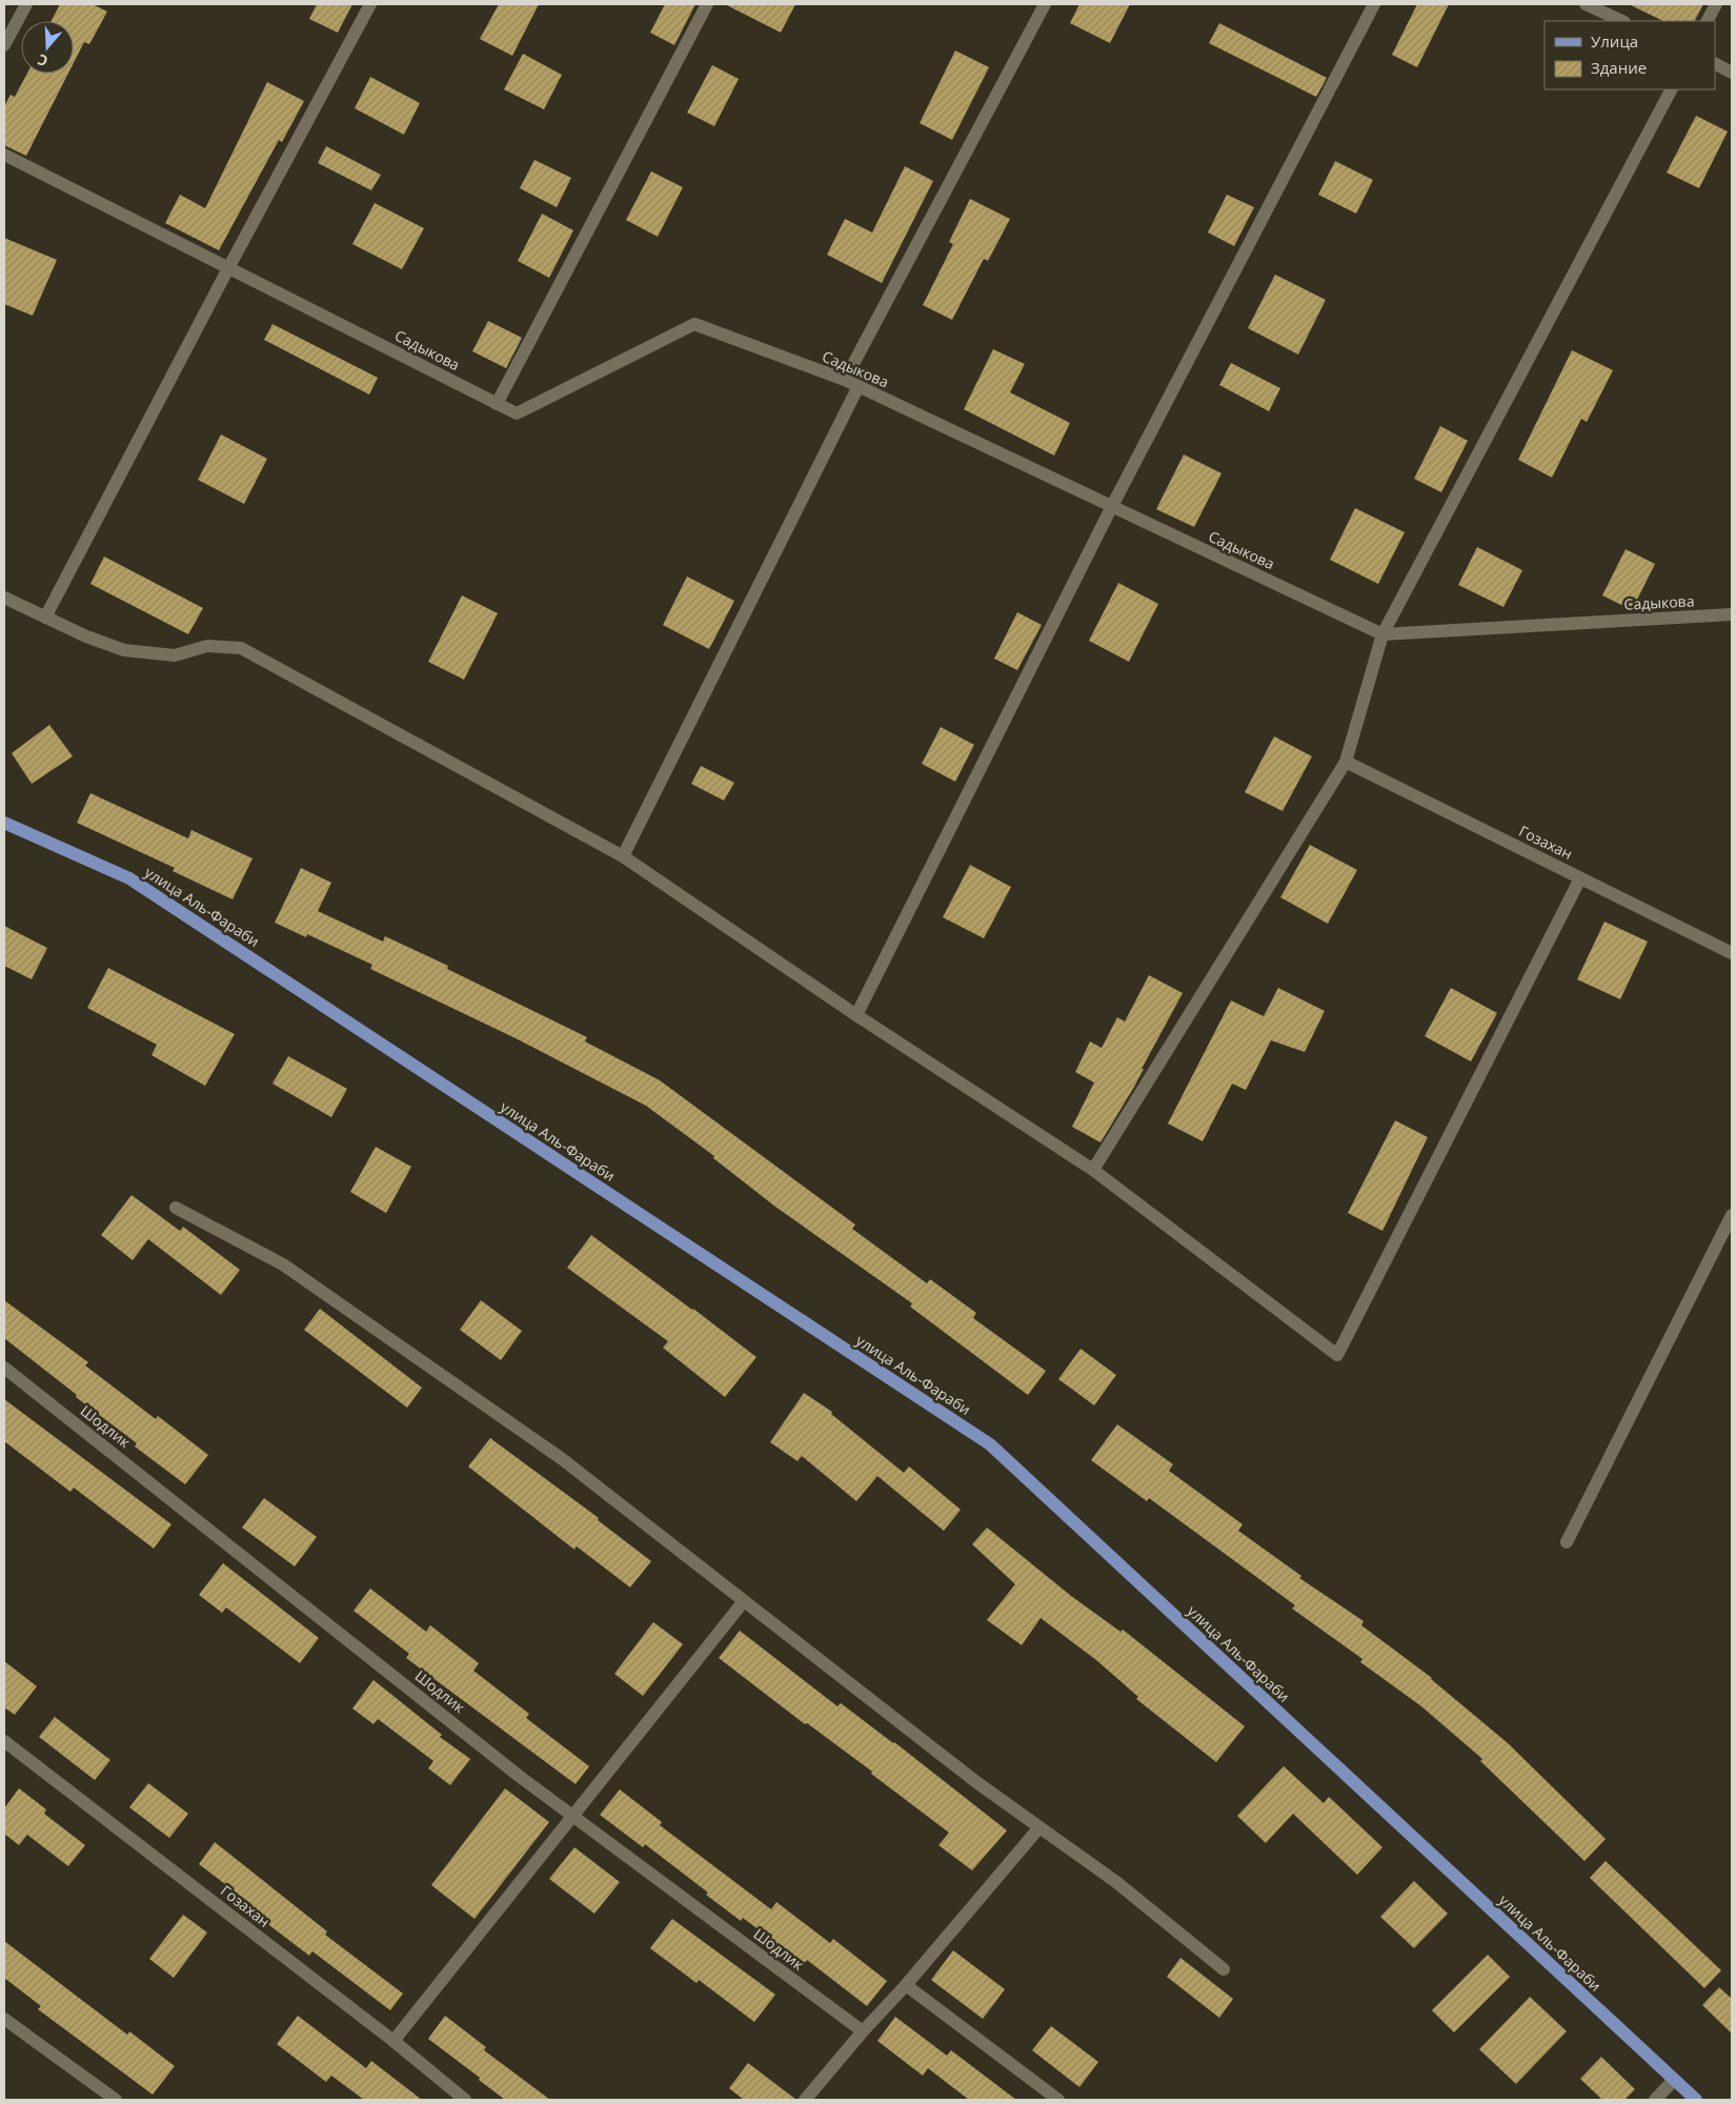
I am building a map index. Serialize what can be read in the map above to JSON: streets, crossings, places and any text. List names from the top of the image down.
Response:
{
  "streets": {
    "main road": ["улица Аль-Фараби"],
    "street": ["Садыкова", "Гозахан", "Шодлик"]
  },
  "legend": ["Улица", "Здание"],
  "north": "bottom"
}
